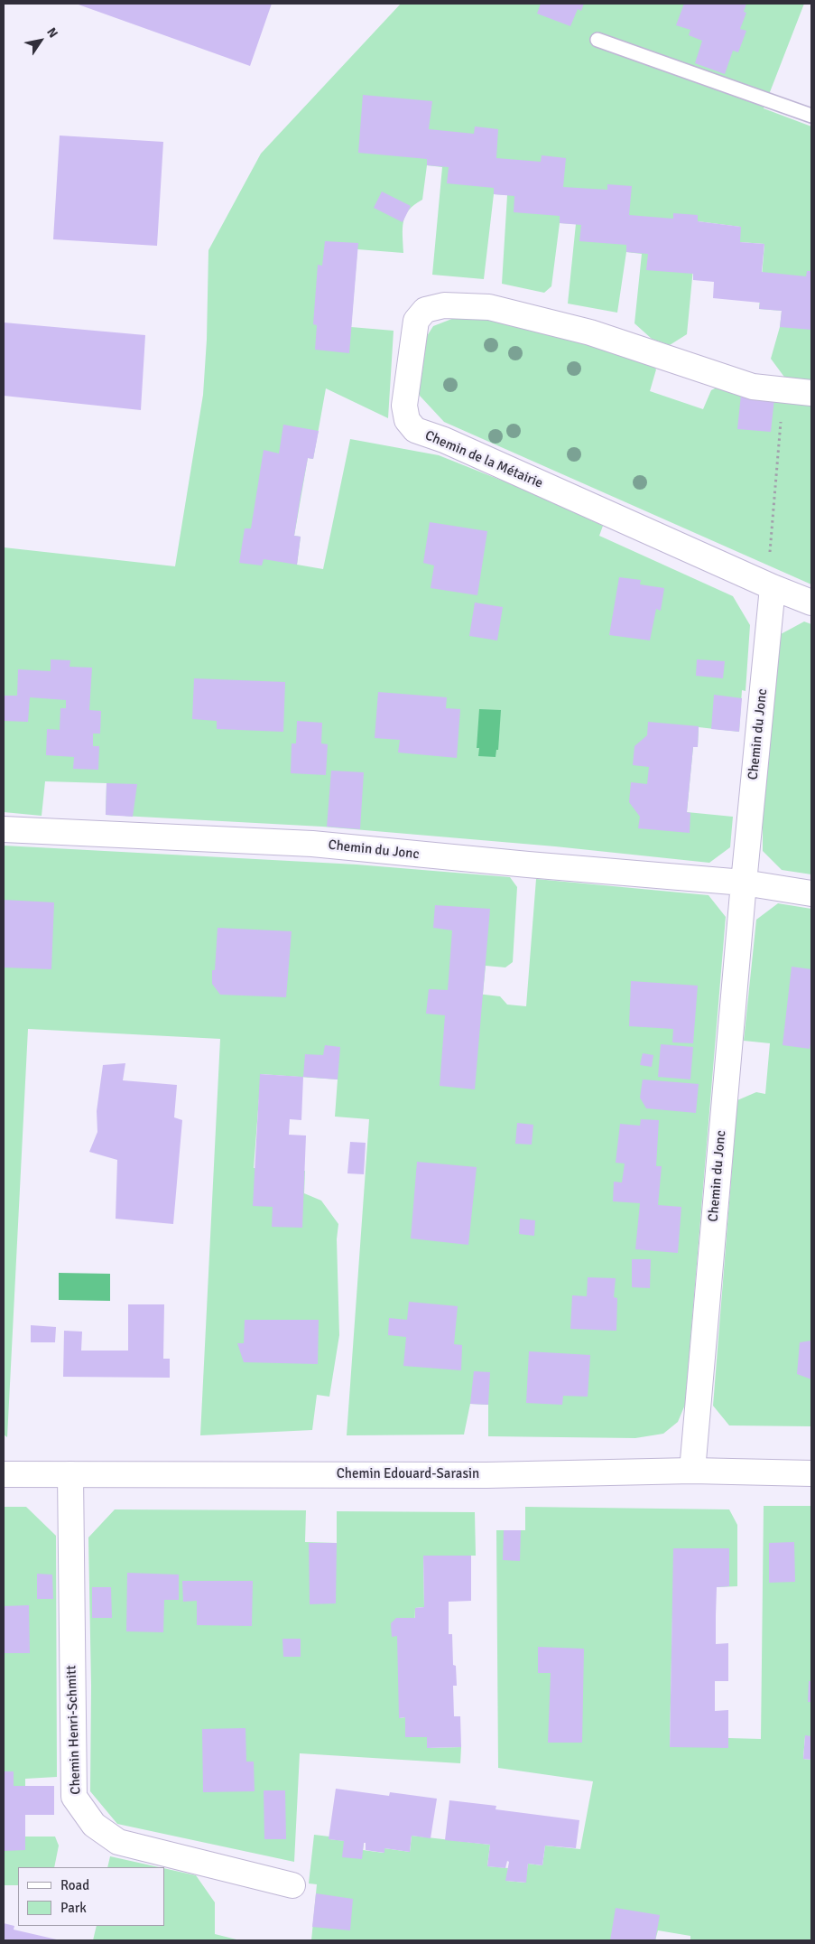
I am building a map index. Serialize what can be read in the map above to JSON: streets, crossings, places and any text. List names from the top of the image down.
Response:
{
  "streets": {
    "street": [
      "Chemin de la Métairie",
      "Chemin du Jonc",
      "Chemin Edouard-Sarasin",
      "Chemin Henri-Schmitt"
    ]
  },
  "crossings": [
    ["Chemin de la Métairie", "Chemin du Jonc"],
    ["Chemin du Jonc", "Chemin Edouard-Sarasin"],
    ["Chemin Edouard-Sarasin", "Chemin Henri-Schmitt"]
  ],
  "legend": ["Road", "Park"],
  "north": "top right"
}
